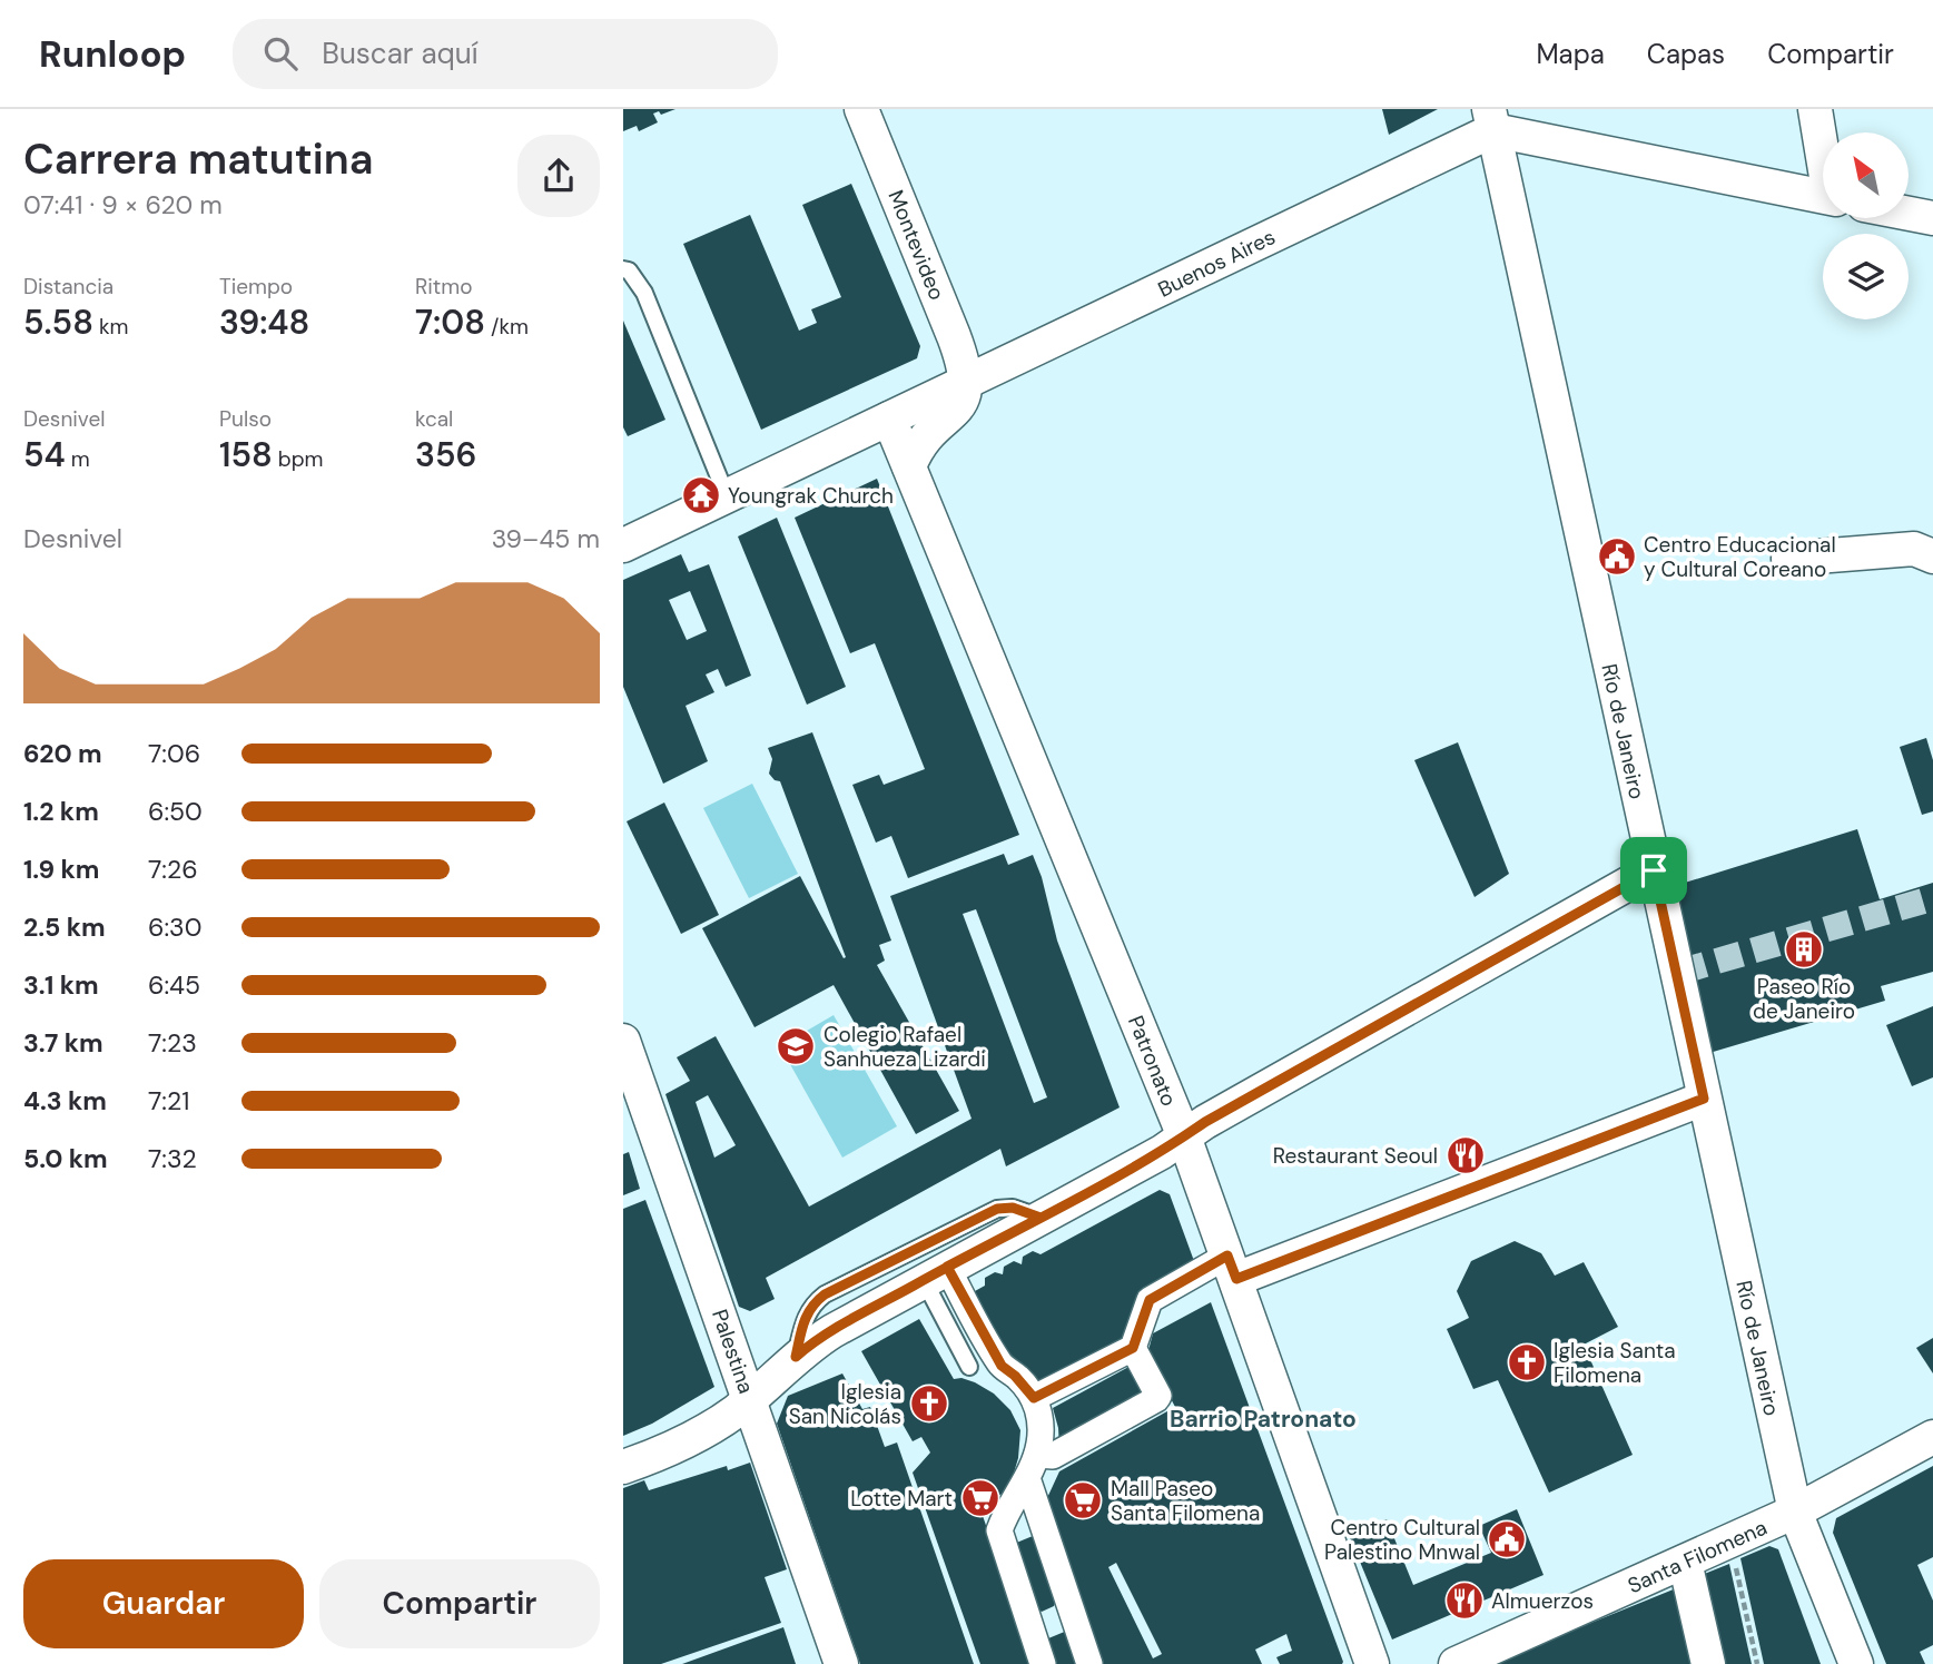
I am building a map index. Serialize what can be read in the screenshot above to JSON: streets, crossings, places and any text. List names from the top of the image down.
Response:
{
  "streets": {
    "street": [
      "Montevideo",
      "Buenos Aires",
      "Río de Janeiro",
      "Patronato",
      "Palestina",
      "Santa Filomena"
    ]
  },
  "crossings": [
    ["Montevideo", "Buenos Aires"],
    ["Buenos Aires", "Río de Janeiro"],
    ["Buenos Aires", "Patronato"],
    ["Río de Janeiro", "Santa Filomena"]
  ],
  "districts": ["Barrio Patronato"],
  "places": {
    "temple": ["Youngrak Church"],
    "public building": ["Centro Educacional y Cultural Coreano", "Centro Cultural Palestino Mnwal"],
    "building": ["Paseo Río de Janeiro"],
    "school or university": ["Colegio Rafael Sanhueza Lizardi"],
    "restaurant": ["Restaurant Seoul", "Almuerzos"],
    "church": ["Iglesia Santa Filomena", "Iglesia San Nicolás"],
    "supermarket": ["Lotte Mart", "Mall Paseo Santa Filomena"]
  },
  "north": "top left",
  "page": {
    "header": "Runloop",
    "search": "Buscar aquí",
    "nav": ["Mapa", "Capas", "Compartir"],
    "heading": ["Carrera matutina", "07:41 · 9 × 620 m"],
    "stats": [
      ["Distancia", "5.58 km"],
      ["Tiempo", "39:48"],
      ["Ritmo", "7:08 /km"],
      ["Desnivel", "54 m"],
      ["Pulso", "158 bpm"],
      ["kcal", "356"]
    ],
    "chart": ["Desnivel", "39–45 m"],
    "list": [
      {
        "name": "620 m",
        "note": "7:06"
      },
      {
        "name": "1.2 km",
        "note": "6:50"
      },
      {
        "name": "1.9 km",
        "note": "7:26"
      },
      {
        "name": "2.5 km",
        "note": "6:30"
      },
      {
        "name": "3.1 km",
        "note": "6:45"
      },
      {
        "name": "3.7 km",
        "note": "7:23"
      },
      {
        "name": "4.3 km",
        "note": "7:21"
      },
      {
        "name": "5.0 km",
        "note": "7:32"
      }
    ],
    "buttons": ["Guardar", "Compartir"]
  }
}
